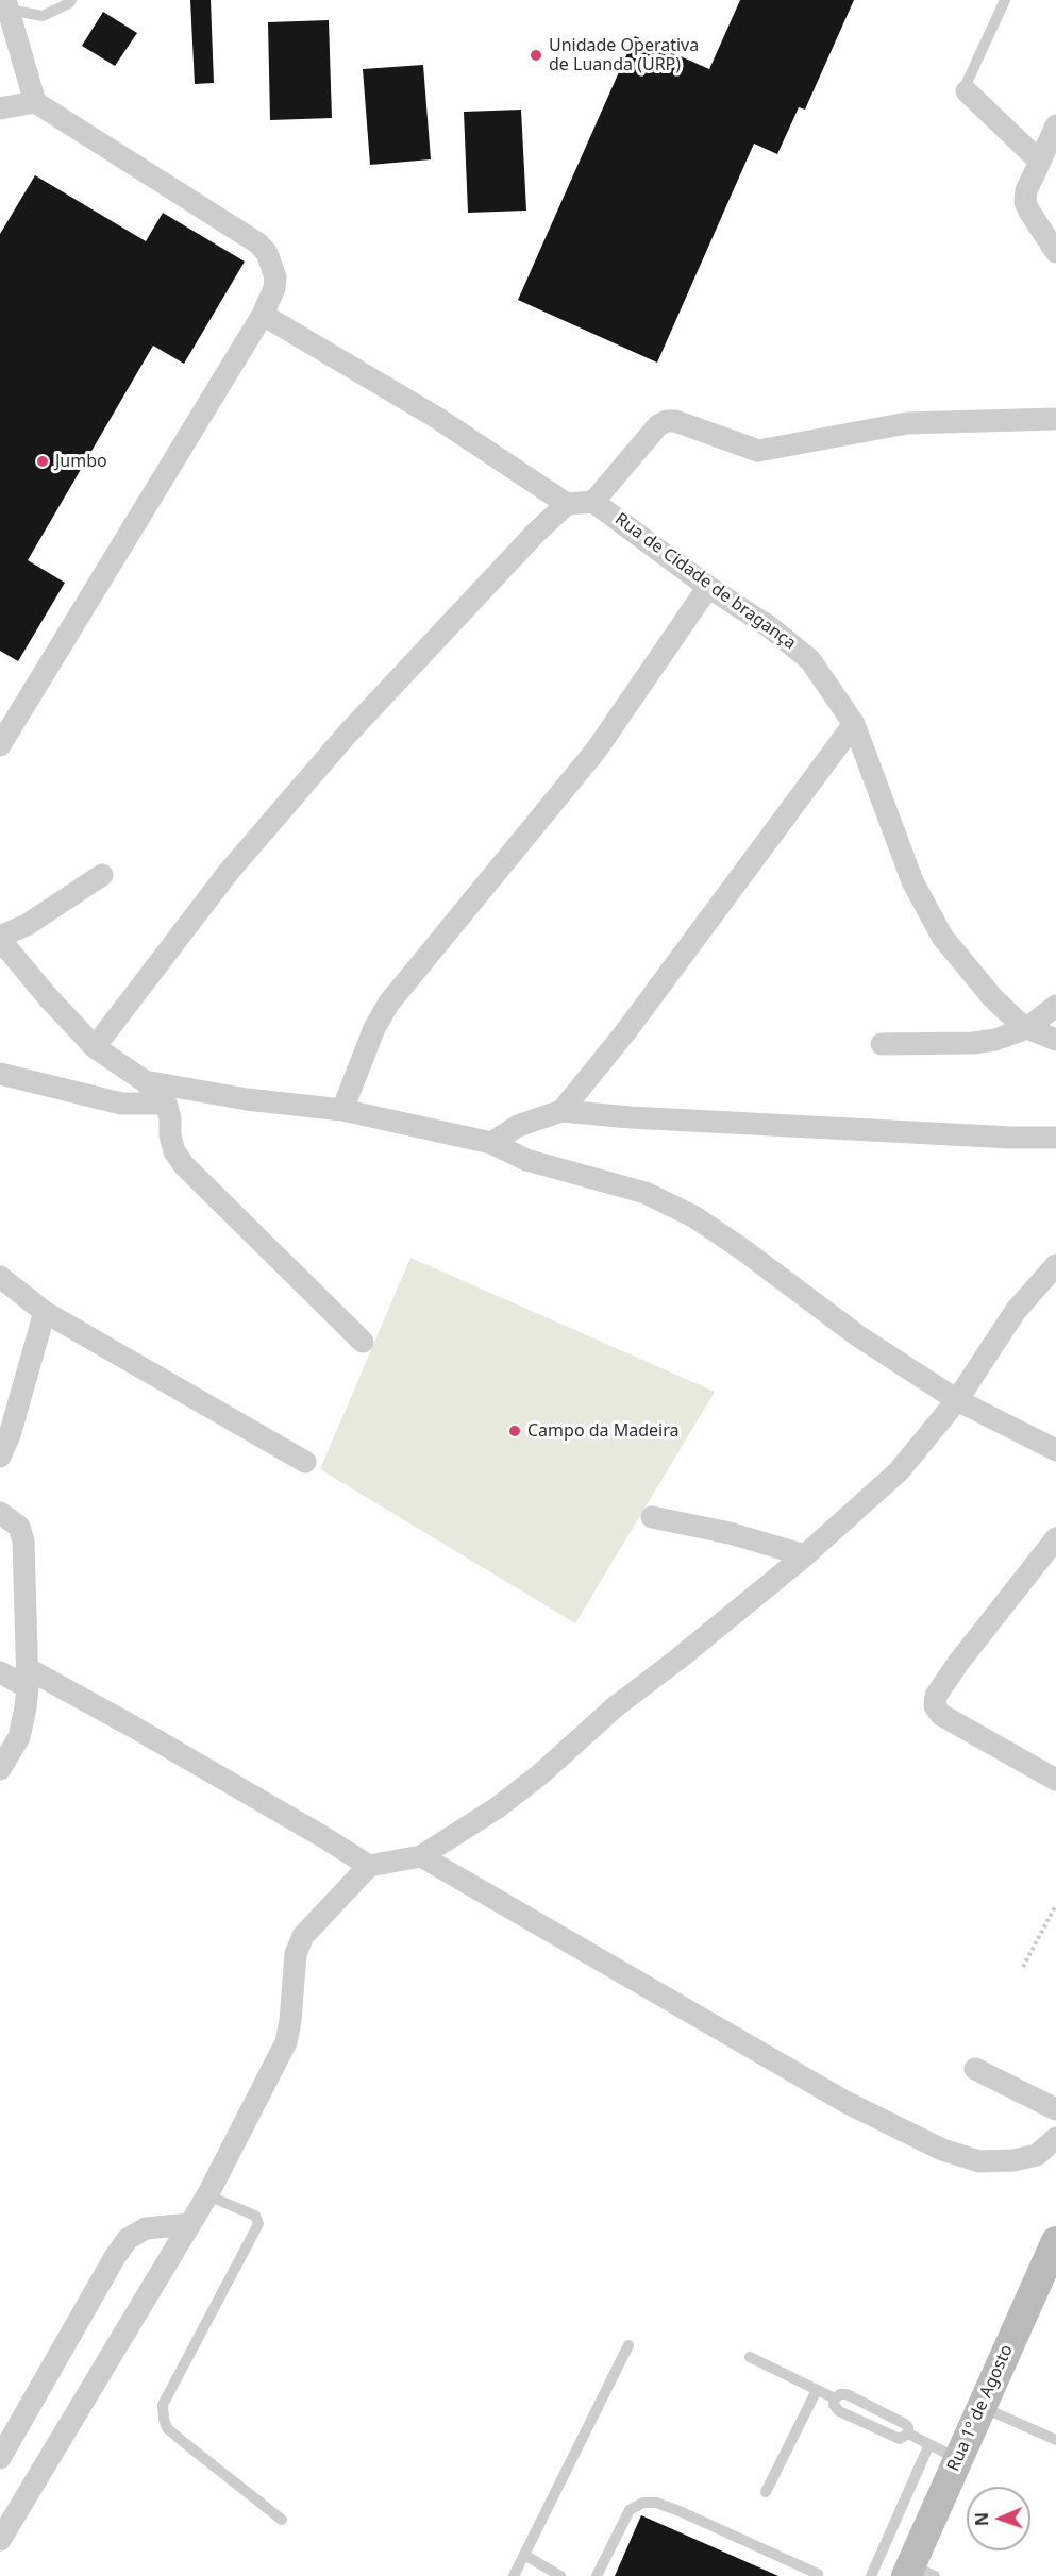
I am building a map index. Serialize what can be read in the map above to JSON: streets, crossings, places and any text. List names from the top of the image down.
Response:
{
  "streets": {
    "main road": ["Rua 1º de Agosto"],
    "street": ["Rua de Cidade de bragança"]
  },
  "places": ["Unidade Operativa de Luanda (URP)", "Jumbo", "Campo da Madeira"],
  "north": "left"
}
